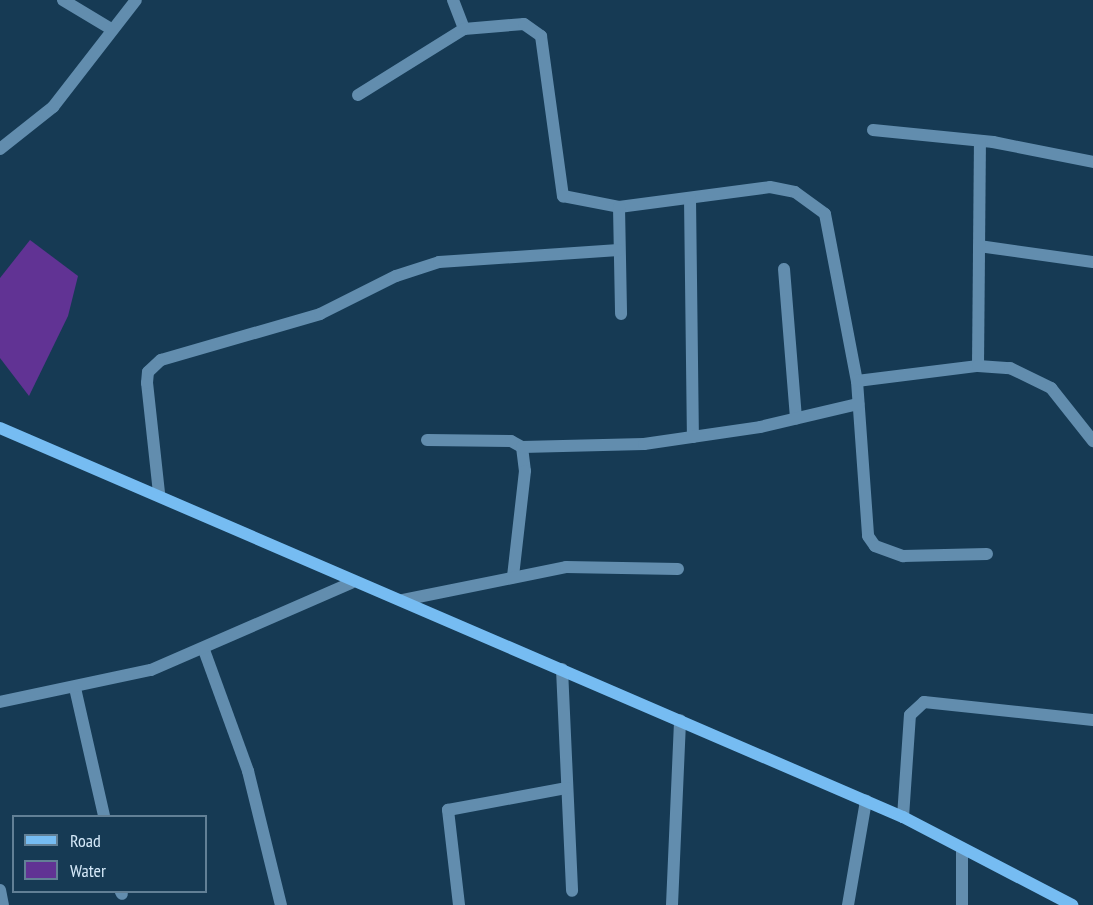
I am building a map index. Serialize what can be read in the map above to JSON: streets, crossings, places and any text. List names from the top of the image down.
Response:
{
  "legend": ["Road", "Water"]
}
